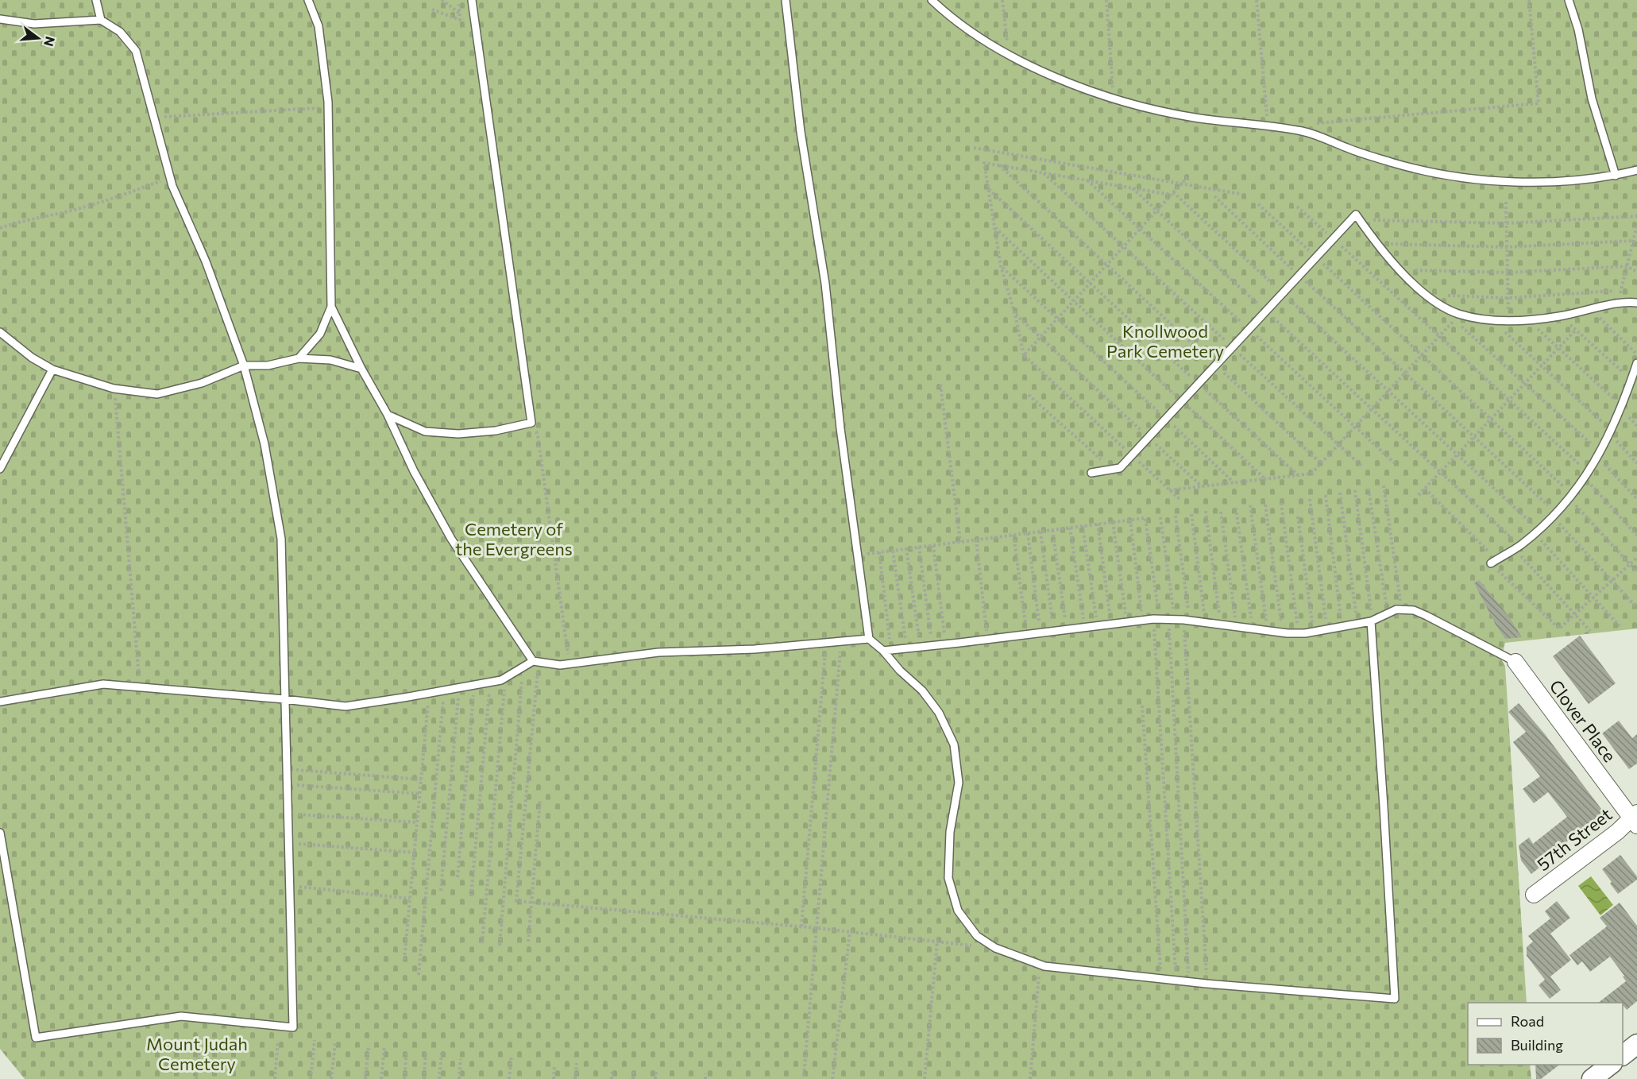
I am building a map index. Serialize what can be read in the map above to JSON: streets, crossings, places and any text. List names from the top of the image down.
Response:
{
  "streets": {
    "street": ["Clover Place", "57th Street"]
  },
  "crossings": [
    ["Clover Place", "57th Street"]
  ],
  "parks": ["Knollwood Park Cemetery", "Cemetery of the Evergreens", "Mount Judah Cemetery"],
  "legend": ["Road", "Building"],
  "north": "right"
}
